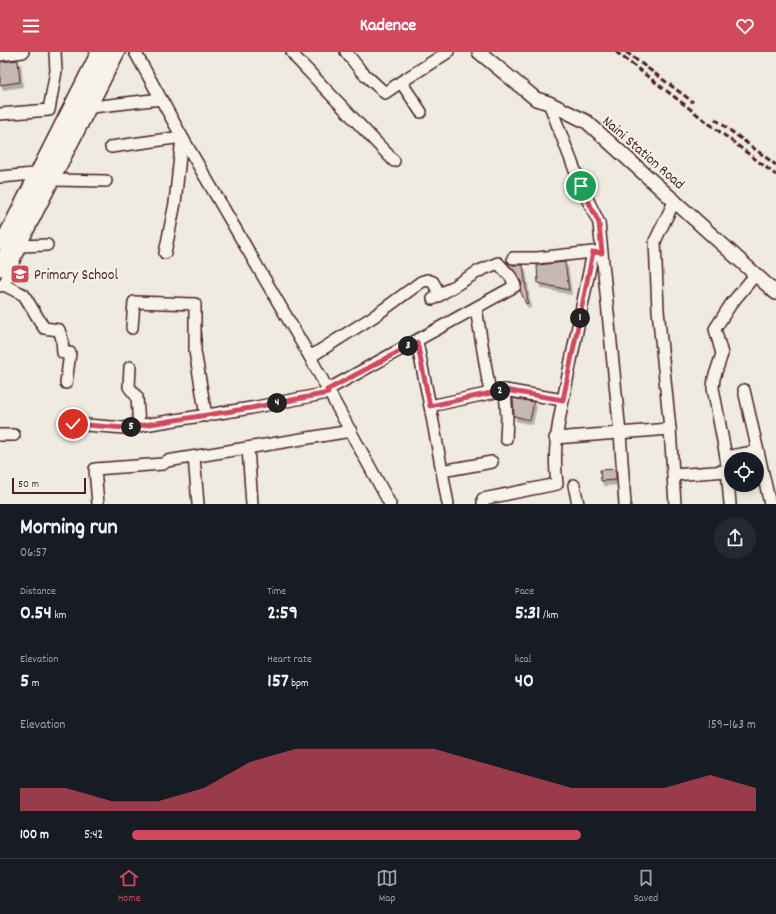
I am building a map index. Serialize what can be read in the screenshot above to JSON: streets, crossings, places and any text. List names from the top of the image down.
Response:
{
  "streets": {
    "street": ["Naini Station Road"]
  },
  "places": {
    "school or university": ["Primary School"]
  },
  "scale_bar": "50 m",
  "page": {
    "header": "Kadence",
    "pins": [
      "1",
      "3",
      "2",
      "4",
      "5"
    ],
    "scale": "50 m",
    "heading": ["Morning run", "06:57"],
    "stats": [
      ["Distance", "0.54 km"],
      ["Time", "2:59"],
      ["Pace", "5:31 /km"],
      ["Elevation", "5 m"],
      ["Heart rate", "157 bpm"],
      ["kcal", "40"]
    ],
    "chart": ["Elevation", "159–163 m"],
    "list": [
      {
        "name": "100 m",
        "note": "5:42"
      }
    ],
    "tabs": ["Home", "Map", "Saved"]
  }
}
